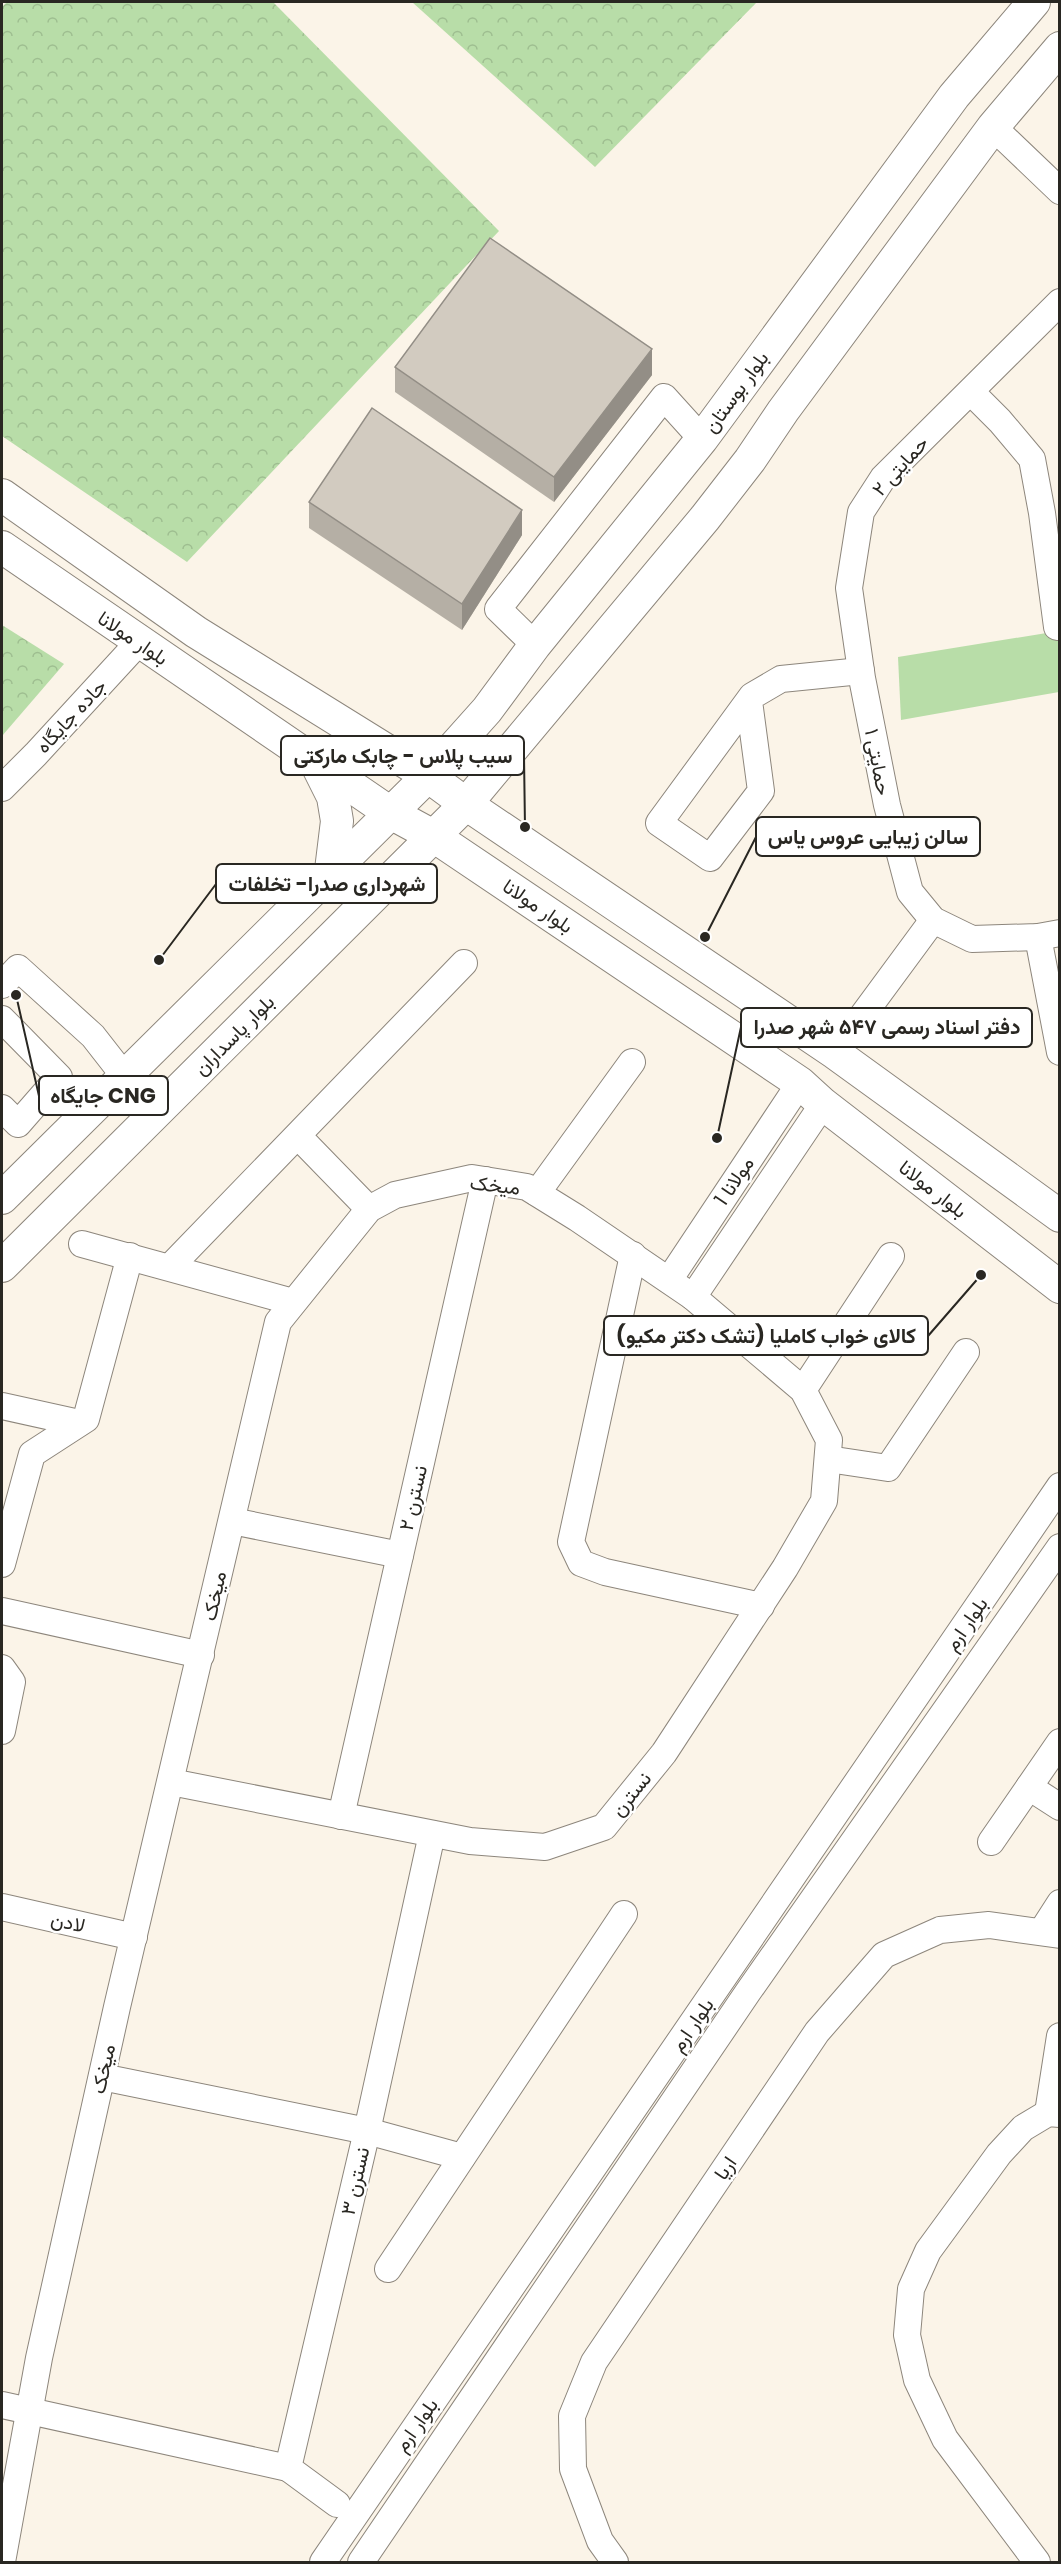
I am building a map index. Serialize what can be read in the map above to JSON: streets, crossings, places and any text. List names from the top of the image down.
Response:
{
  "streets": {
    "main road": ["بلوار بوستان", "بلوار مولانا", "بلوار پاسداران"],
    "street": [
      "حمایتی ۲",
      "جاده جایگاه",
      "حمایتی ۱",
      "مولانا 1",
      "میخک",
      "نسترن ۲",
      "بلوار ارم",
      "نسترن",
      "لادن",
      "اریا",
      "نسترن ۳"
    ]
  },
  "crossings": [
    ["بلوار بوستان", "بلوار مولانا"],
    ["حمایتی ۲", "حمایتی ۱"],
    ["بلوار مولانا", "جاده جایگاه"],
    ["بلوار مولانا", "بلوار پاسداران"],
    ["بلوار مولانا", "مولانا 1"],
    ["مولانا 1", "میخک"],
    ["میخک", "نسترن ۲"],
    ["میخک", "نسترن"],
    ["میخک", "لادن"],
    ["نسترن ۲", "نسترن"],
    ["نسترن", "نسترن ۳"]
  ],
  "places": [
    "سیب پلاس - چابک مارکتی",
    "سالن زیبایی عروس یاس",
    "شهرداری صدرا- تخلفات",
    "جایگاه CNG",
    "دفتر اسناد رسمی ۵۴۷ شهر صدرا",
    "کالای خواب کاملیا (تشک دکتر مکیو)"
  ]
}
